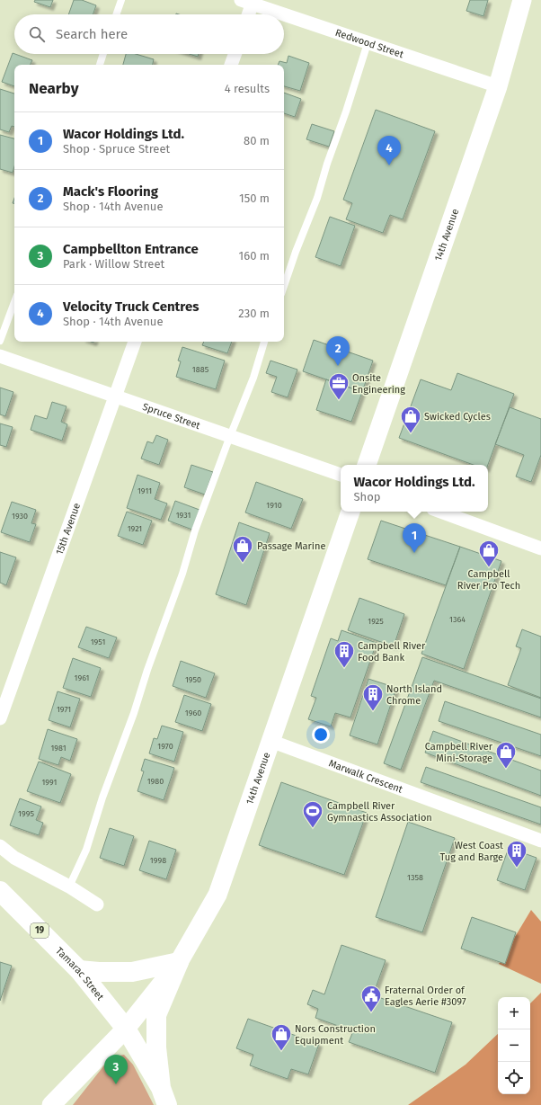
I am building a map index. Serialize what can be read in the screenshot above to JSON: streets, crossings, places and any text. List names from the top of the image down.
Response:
{
  "streets": {
    "main road": ["14th Avenue", "19", "Tamarac Street"],
    "street": [
      "Redwood Street",
      "Spruce Street",
      "15th Avenue",
      "Marwalk Crescent"
    ]
  },
  "crossings": [
    ["Redwood Street", "14th Avenue"],
    ["14th Avenue", "Marwalk Crescent"],
    ["14th Avenue", "19"],
    ["14th Avenue", "Tamarac Street"],
    ["Spruce Street", "15th Avenue"],
    ["19", "Tamarac Street"]
  ],
  "places": {
    "office": ["Onsite Engineering"],
    "shop": [
      "Swicked Cycles",
      "Passage Marine",
      "Campbell River Pro Tech",
      "Campbell River Mini-Storage",
      "Nors Construction Equipment"
    ],
    "building": ["Campbell River Food Bank", "North Island Chrome", "West Coast Tug and Barge"],
    "sports": ["Campbell River Gymnastics Association"],
    "public building": ["Fraternal Order of Eagles Aerie #3097"]
  },
  "house_numbers": [
    "1885",
    "1911",
    "1910",
    "1931",
    "1930",
    "1921",
    "1364",
    "1925",
    "1951",
    "1961",
    "1950",
    "1971",
    "1960",
    "1970",
    "1981",
    "1980",
    "1991",
    "1995",
    "1998",
    "1358"
  ],
  "page": {
    "search": "Search here",
    "heading": ["Nearby", "4 results"],
    "list": [
      {
        "mark": "1",
        "name": "Wacor Holdings Ltd.",
        "note": "Shop · Spruce Street",
        "value": "80 m"
      },
      {
        "mark": "2",
        "name": "Mack's Flooring",
        "note": "Shop · 14th Avenue",
        "value": "150 m"
      },
      {
        "mark": "3",
        "name": "Campbellton Entrance",
        "note": "Park · Willow Street",
        "value": "160 m"
      },
      {
        "mark": "4",
        "name": "Velocity Truck Centres",
        "note": "Shop · 14th Avenue",
        "value": "230 m"
      }
    ],
    "pins": [
      "4",
      "2",
      "1",
      "3"
    ],
    "popup": ["Wacor Holdings Ltd.", "Shop"],
    "map_buttons": ["+", "−"]
  }
}
